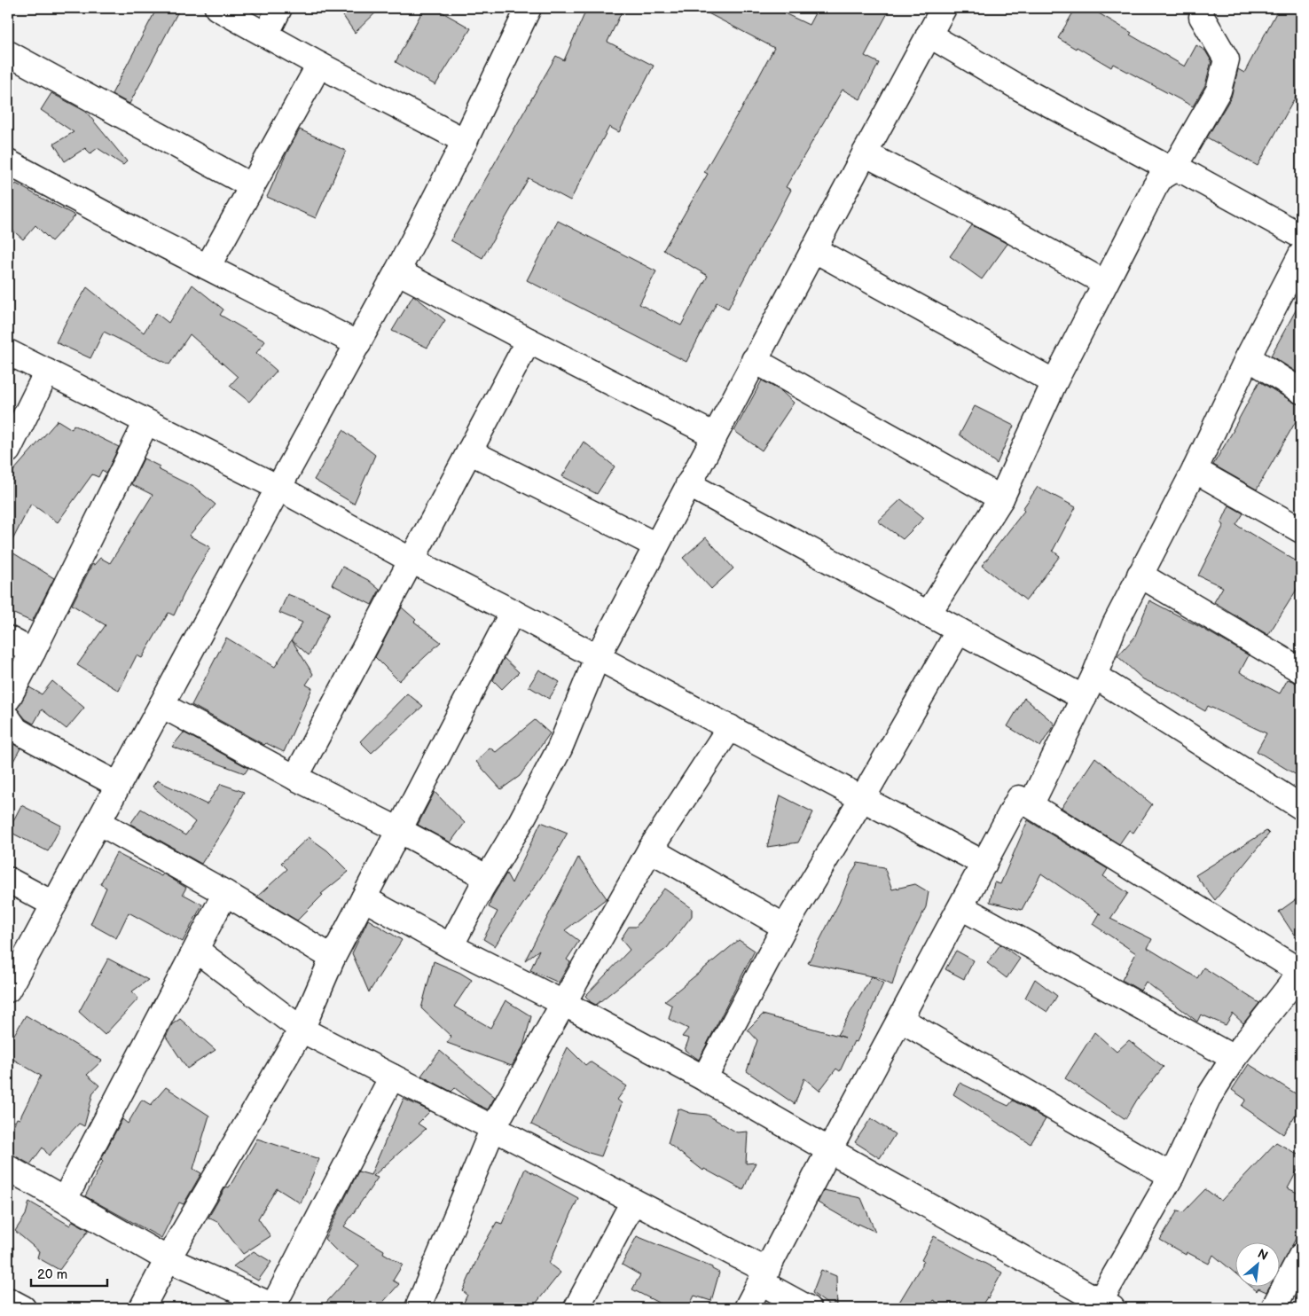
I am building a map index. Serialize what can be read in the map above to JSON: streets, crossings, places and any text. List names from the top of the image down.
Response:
{
  "scale_bar": "20 m",
  "north": "top right"
}
